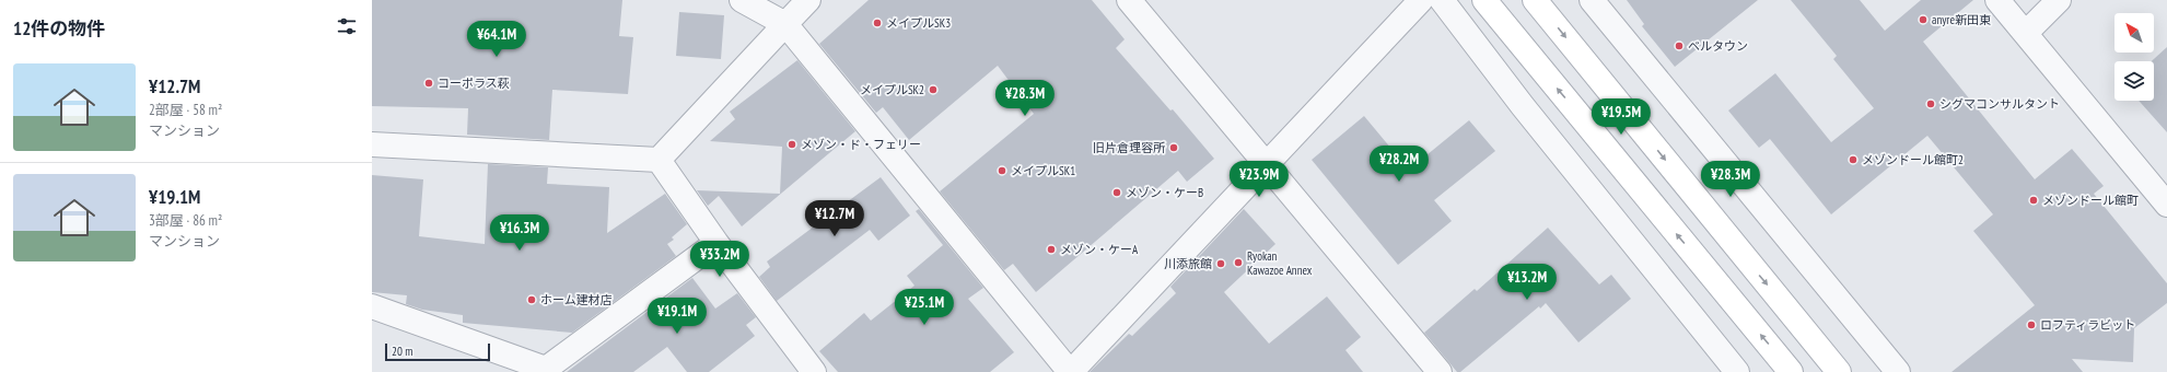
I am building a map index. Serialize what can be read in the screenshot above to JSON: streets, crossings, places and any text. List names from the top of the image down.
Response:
{
  "places": [
    "anyre新田東",
    "メイプルSK3",
    "ベルタウン",
    "コーポラス萩",
    "メイプルSK2",
    "シグマコンサルタント",
    "メゾン・ド・フェリー",
    "旧片倉理容所",
    "メゾンドール館町2",
    "メイプルSK1",
    "メゾン・ケーB",
    "メゾンドール館町",
    "メゾン・ケーA",
    "Ryokan Kawazoe Annex",
    "川添旅館",
    "ホーム建材店",
    "ロフティラビット"
  ],
  "scale_bar": "20 m",
  "north": "top left",
  "page": {
    "heading": "12件の物件",
    "price": [
      "¥64.1M",
      "¥28.3M",
      "¥19.5M",
      "¥28.2M",
      "¥23.9M",
      "¥28.3M",
      "¥12.7M",
      "¥16.3M",
      "¥33.2M",
      "¥13.2M",
      "¥25.1M",
      "¥19.1M"
    ],
    "list": [
      {
        "name": "¥12.7M",
        "note": "2部屋 · 58 m² · マンション"
      },
      {
        "name": "¥19.1M",
        "note": "3部屋 · 86 m² · マンション"
      }
    ],
    "scale": "20 m"
  }
}
